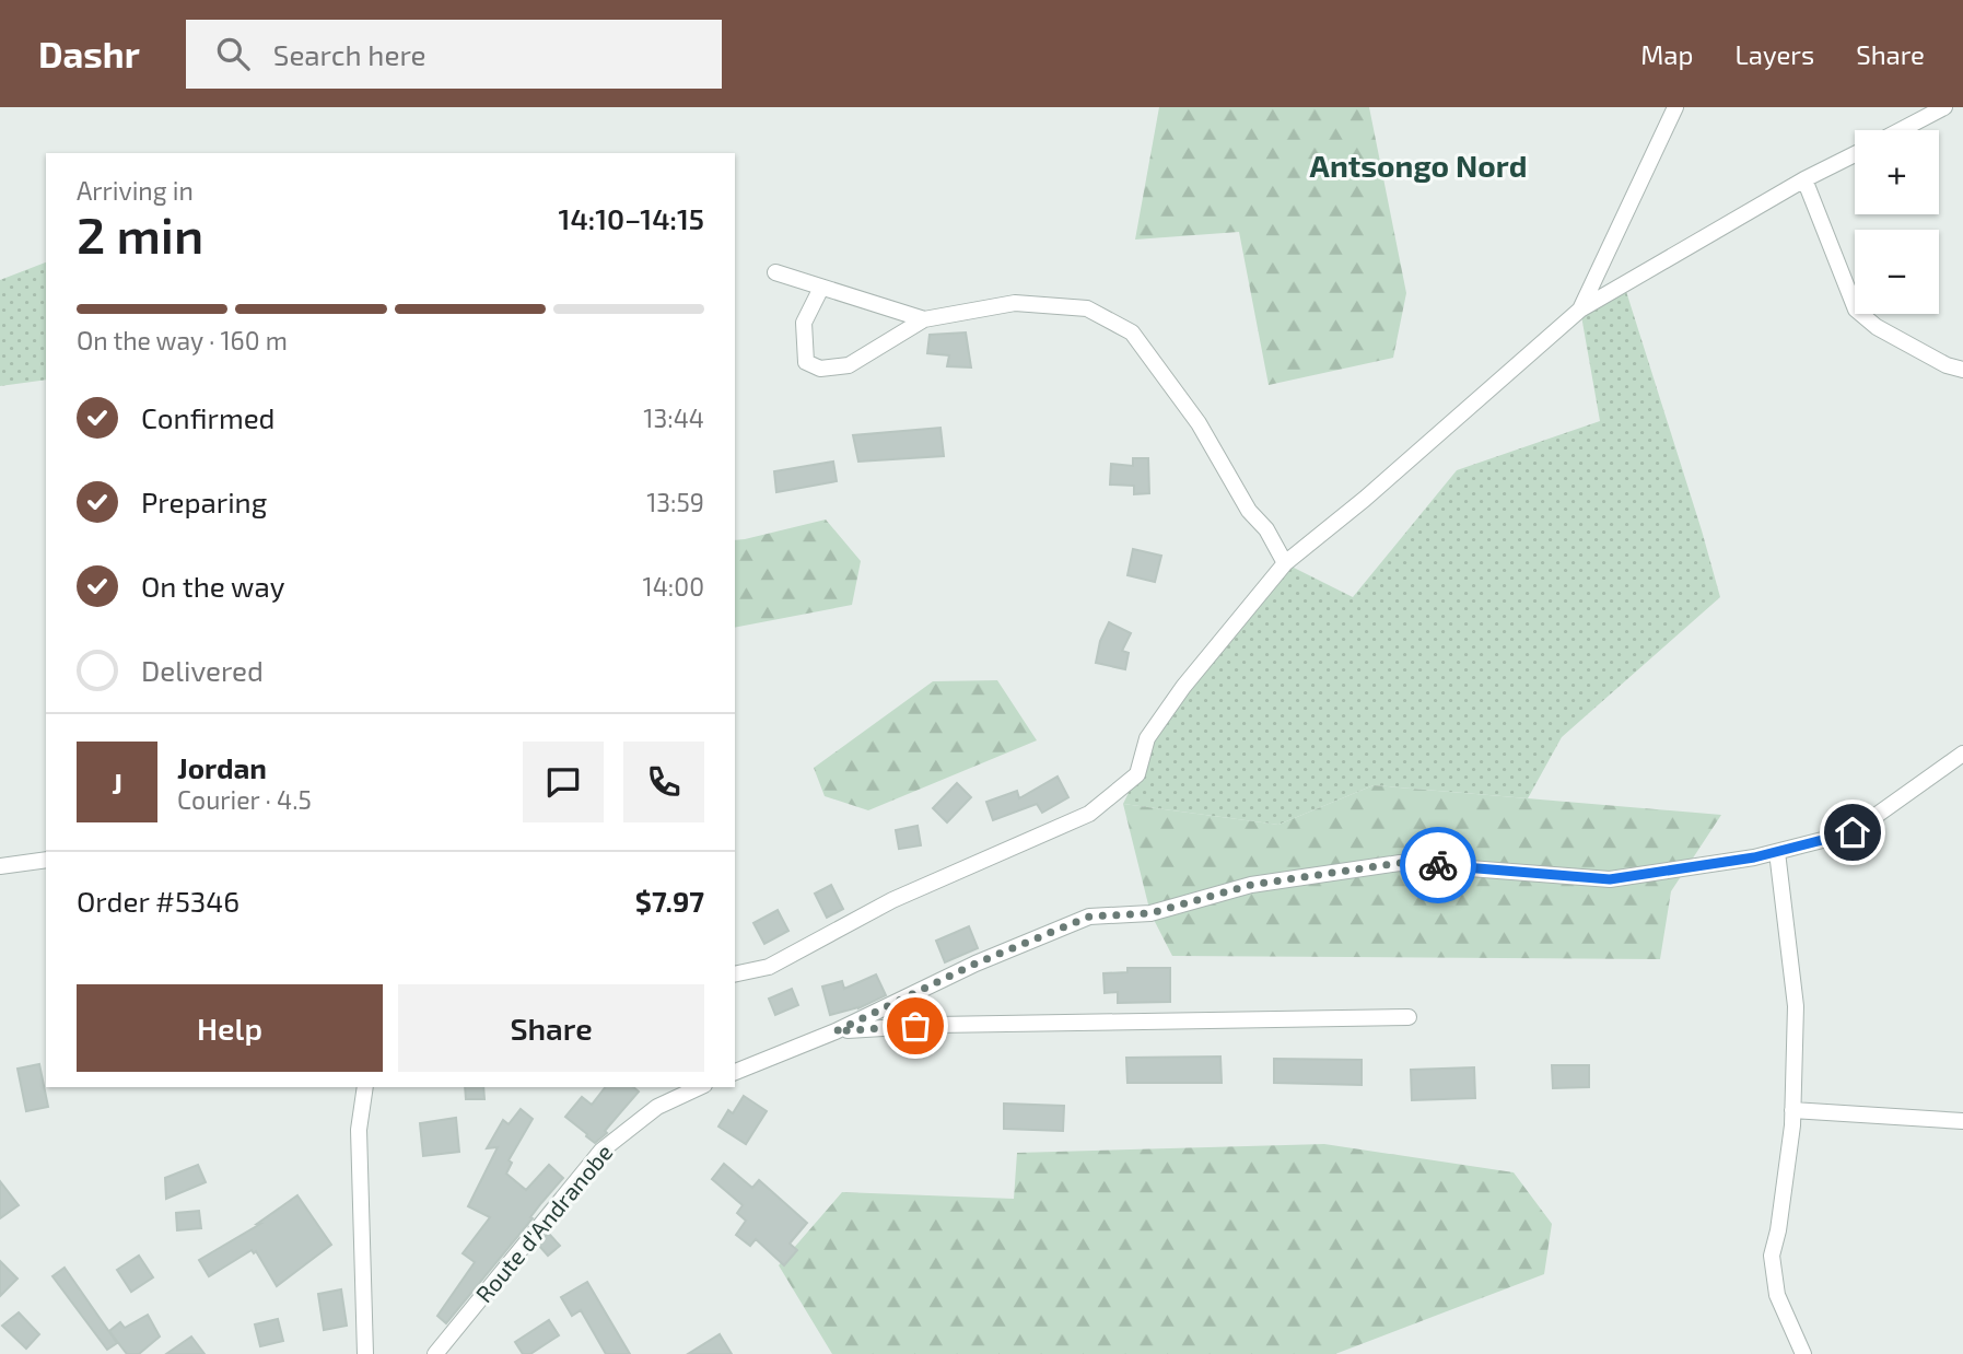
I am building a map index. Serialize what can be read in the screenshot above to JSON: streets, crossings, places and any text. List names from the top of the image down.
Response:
{
  "streets": {
    "street": ["Route d'Andranobe"]
  },
  "districts": ["Antsongo Nord"],
  "page": {
    "header": "Dashr",
    "search": "Search here",
    "nav": ["Map", "Layers", "Share"],
    "map_buttons": ["+", "−"],
    "heading": ["2 min", "Arriving in", "14:10–14:15"],
    "panel": [
      "Jordan",
      "Courier · 4.5",
      "Order #5346",
      "$7.97"
    ],
    "bar": "On the way · 160 m",
    "list": [
      ["Confirmed", "13:44"],
      ["Preparing", "13:59"],
      ["On the way", "14:00"],
      "Delivered"
    ],
    "round": "J",
    "buttons": ["Help", "Share"]
  }
}
